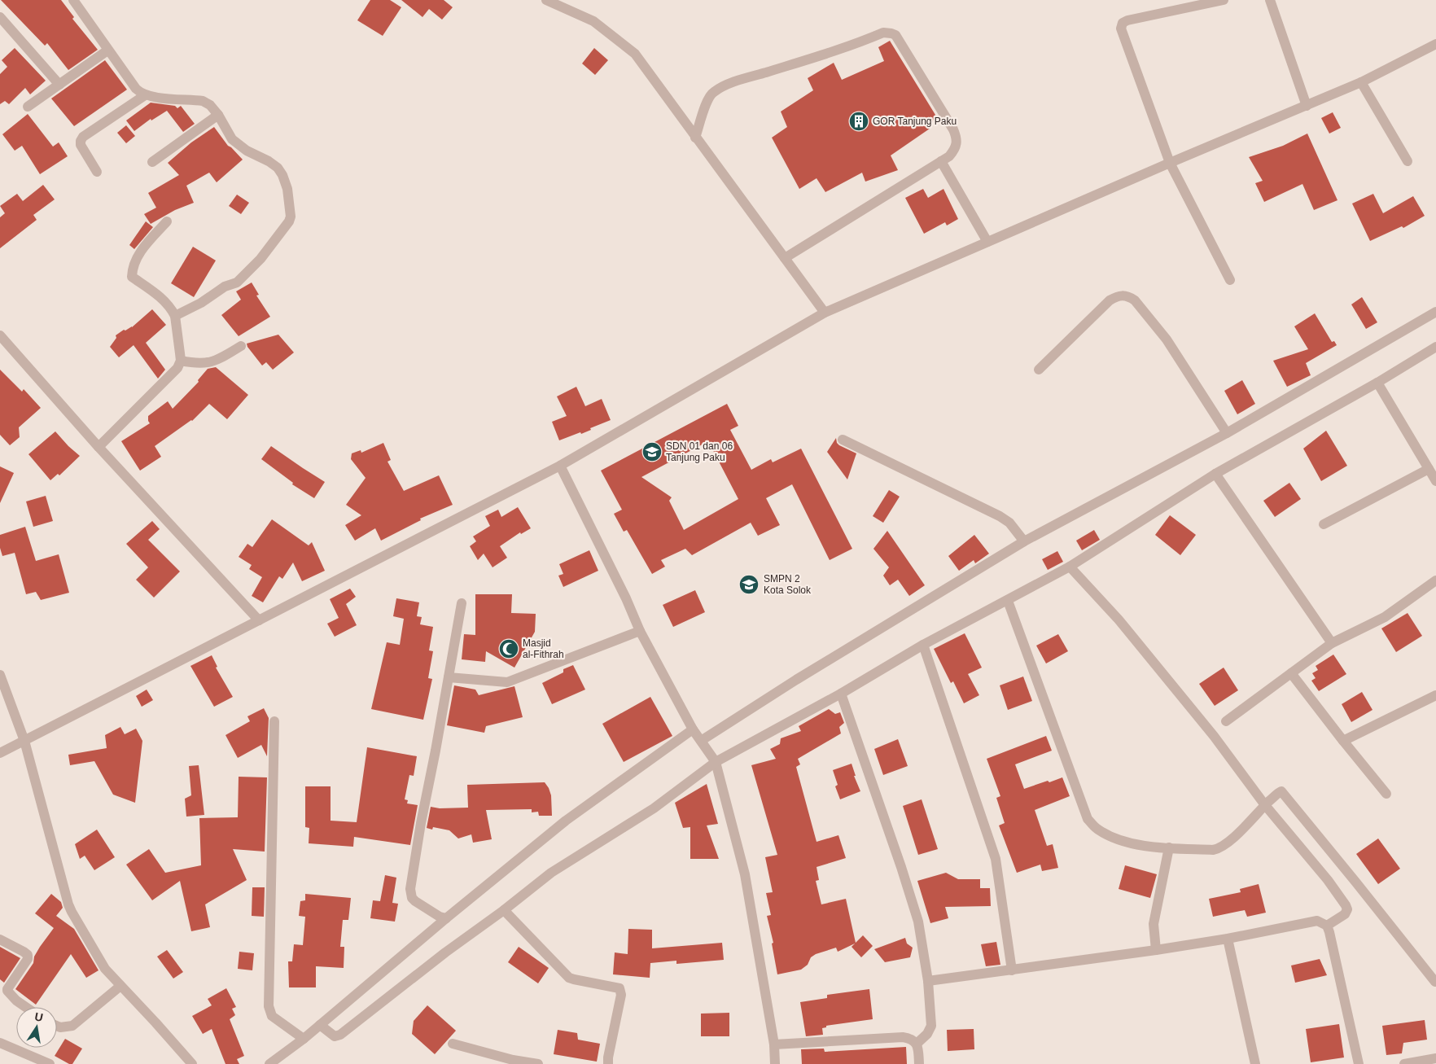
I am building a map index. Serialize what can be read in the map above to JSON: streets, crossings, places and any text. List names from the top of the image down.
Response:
{
  "places": {
    "building": ["GOR Tanjung Paku"],
    "school or university": ["SDN 01 dan 06 Tanjung Paku", "SMPN 2 Kota Solok"],
    "mosque": ["Masjid al-Fithrah"]
  },
  "north": "top"
}
